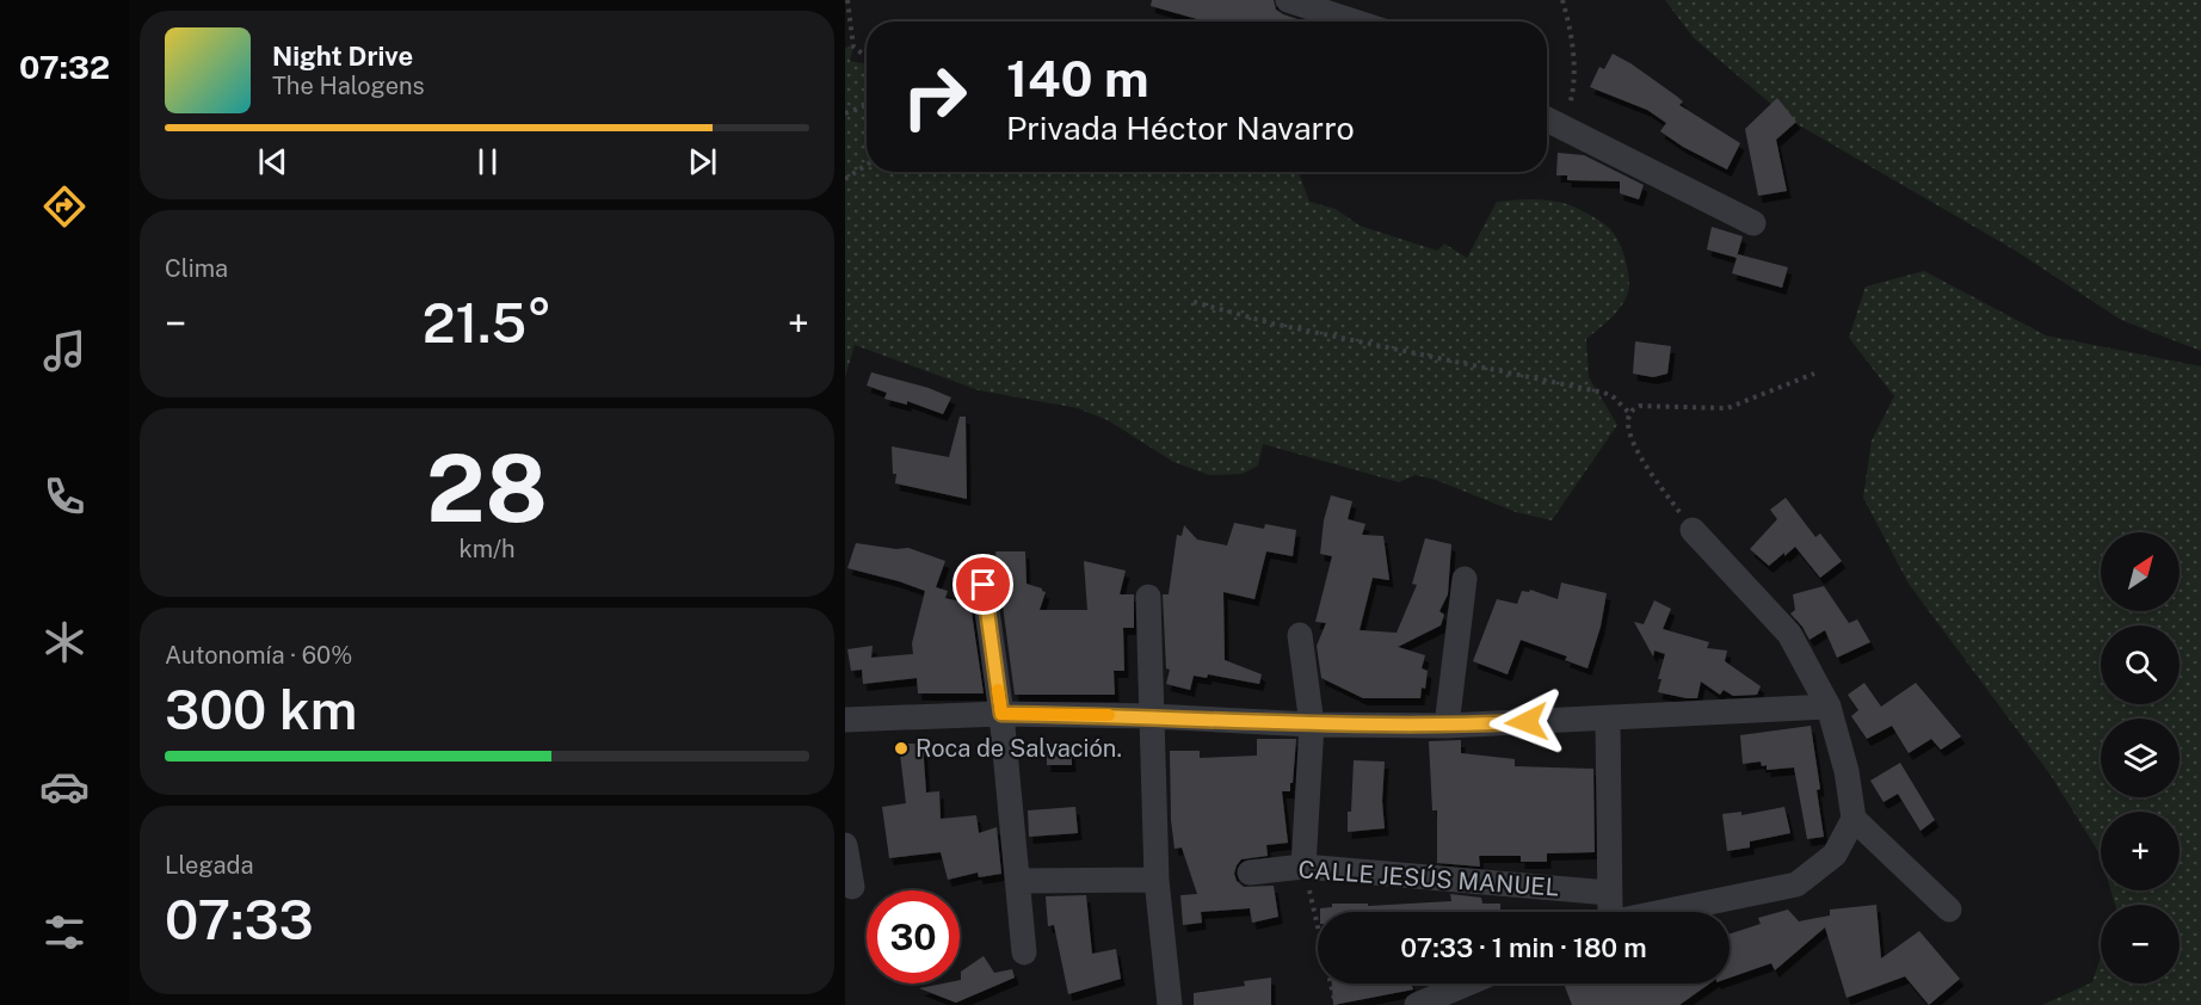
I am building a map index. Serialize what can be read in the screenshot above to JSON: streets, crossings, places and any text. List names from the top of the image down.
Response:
{
  "streets": {
    "street": ["CALLE JESÚS MANUEL"]
  },
  "places": ["Roca de Salvación."],
  "north": "top right",
  "page": {
    "tabs": "07:32",
    "turn": ["140 m", "Privada Héctor Navarro"],
    "song": ["Night Drive", "The Halogens"],
    "tile": [
      "Clima",
      ["28", "km/h"],
      ["Autonomía · 60%", "300 km"],
      ["Llegada", "07:33"]
    ],
    "heat": ["−", "21.5°", "+"],
    "map_buttons": ["+", "−"],
    "limit": "30",
    "trip": "07:33 · 1 min · 180 m"
  }
}
